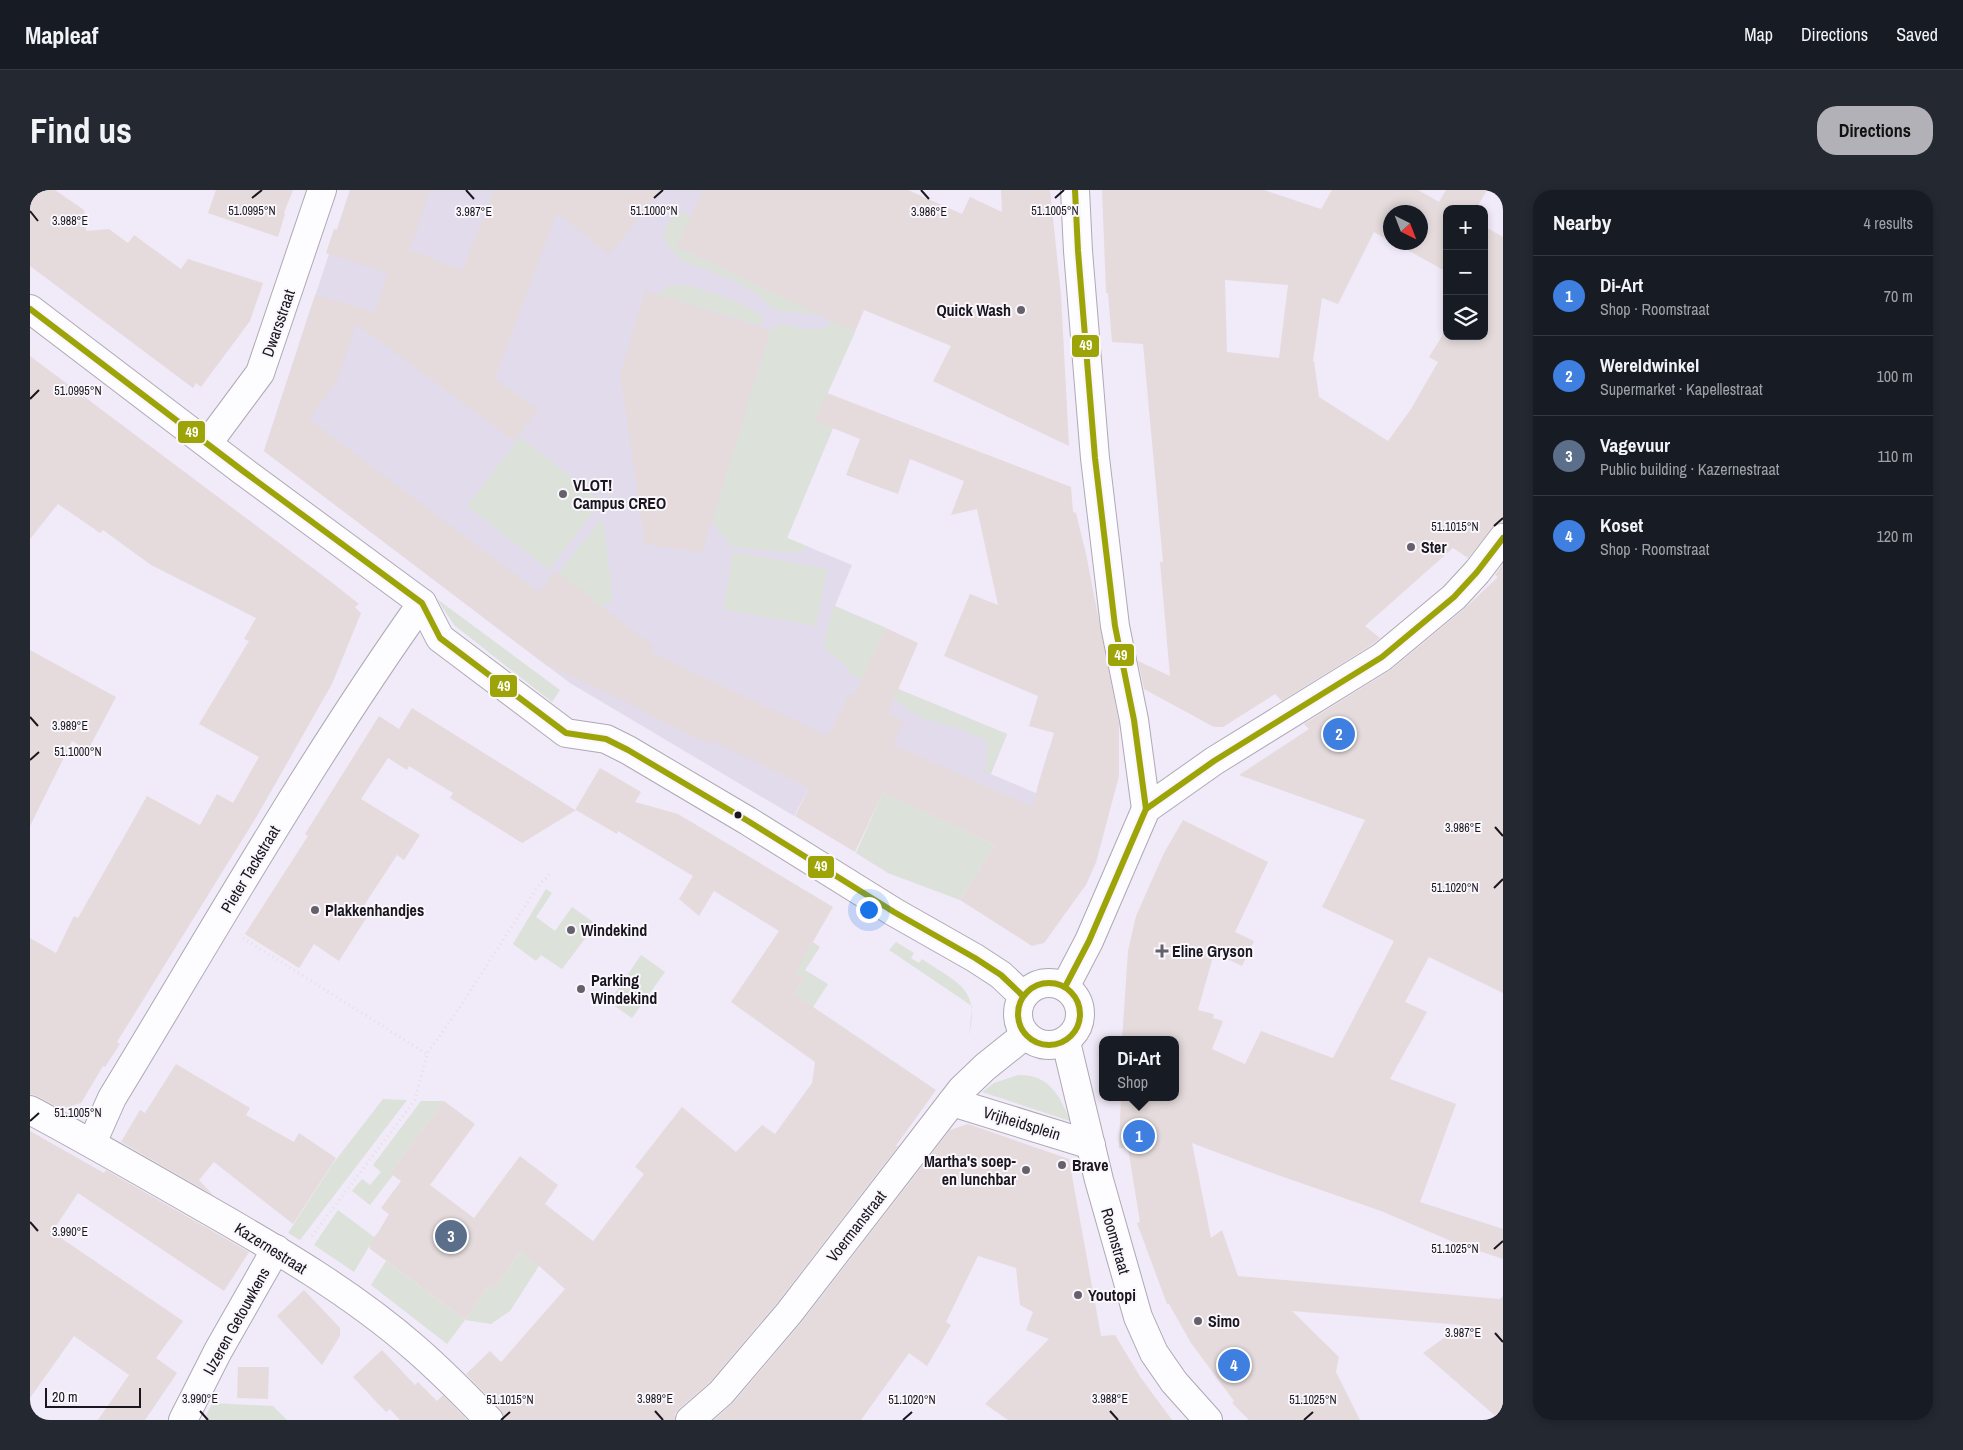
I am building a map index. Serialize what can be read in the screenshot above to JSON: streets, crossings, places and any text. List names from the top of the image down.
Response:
{
  "streets": {
    "street": [
      "Dwarsstraat",
      "Pieter Tackstraat",
      "Vrijheidsplein",
      "Voermanstraat",
      "Roomstraat",
      "Kazernestraat",
      "IJzeren Getouwkens"
    ]
  },
  "crossings": [
    ["Pieter Tackstraat", "Kazernestraat"],
    ["Vrijheidsplein", "Voermanstraat"],
    ["Vrijheidsplein", "Roomstraat"],
    ["Voermanstraat", "Roomstraat"],
    ["Kazernestraat", "IJzeren Getouwkens"]
  ],
  "places": {
    "other": [
      "Quick Wash",
      "VLOT! Campus CREO",
      "Ster",
      "Plakkenhandjes",
      "Windekind",
      "Parking Windekind",
      "Brave",
      "Martha's soep- en lunchbar",
      "Youtopi",
      "Simo"
    ],
    "health": ["Eline Gryson"]
  },
  "lines": ["transit line 49"],
  "scale_bar": "20 m",
  "north": "bottom right",
  "page": {
    "header": "Mapleaf",
    "nav": ["Map", "Directions", "Saved"],
    "buttons": "Directions",
    "title": "Find us",
    "heading": ["Nearby", "4 results"],
    "map_buttons": ["+", "−"],
    "list": [
      {
        "mark": "1",
        "name": "Di-Art",
        "note": "Shop · Roomstraat",
        "value": "70 m"
      },
      {
        "mark": "2",
        "name": "Wereldwinkel",
        "note": "Supermarket · Kapellestraat",
        "value": "100 m"
      },
      {
        "mark": "3",
        "name": "Vagevuur",
        "note": "Public building · Kazernestraat",
        "value": "110 m"
      },
      {
        "mark": "4",
        "name": "Koset",
        "note": "Shop · Roomstraat",
        "value": "120 m"
      }
    ],
    "pins": [
      "2",
      "1",
      "3",
      "4"
    ],
    "popup": ["Di-Art", "Shop"],
    "scale": "20 m"
  },
  "coordinates": [
    "51.0995°N",
    "51.1000°N",
    "51.1005°N",
    "3.987°E",
    "3.986°E",
    "3.988°E",
    "51.1015°N",
    "3.989°E",
    "51.1020°N",
    "3.990°E",
    "51.1025°N"
  ]
}
